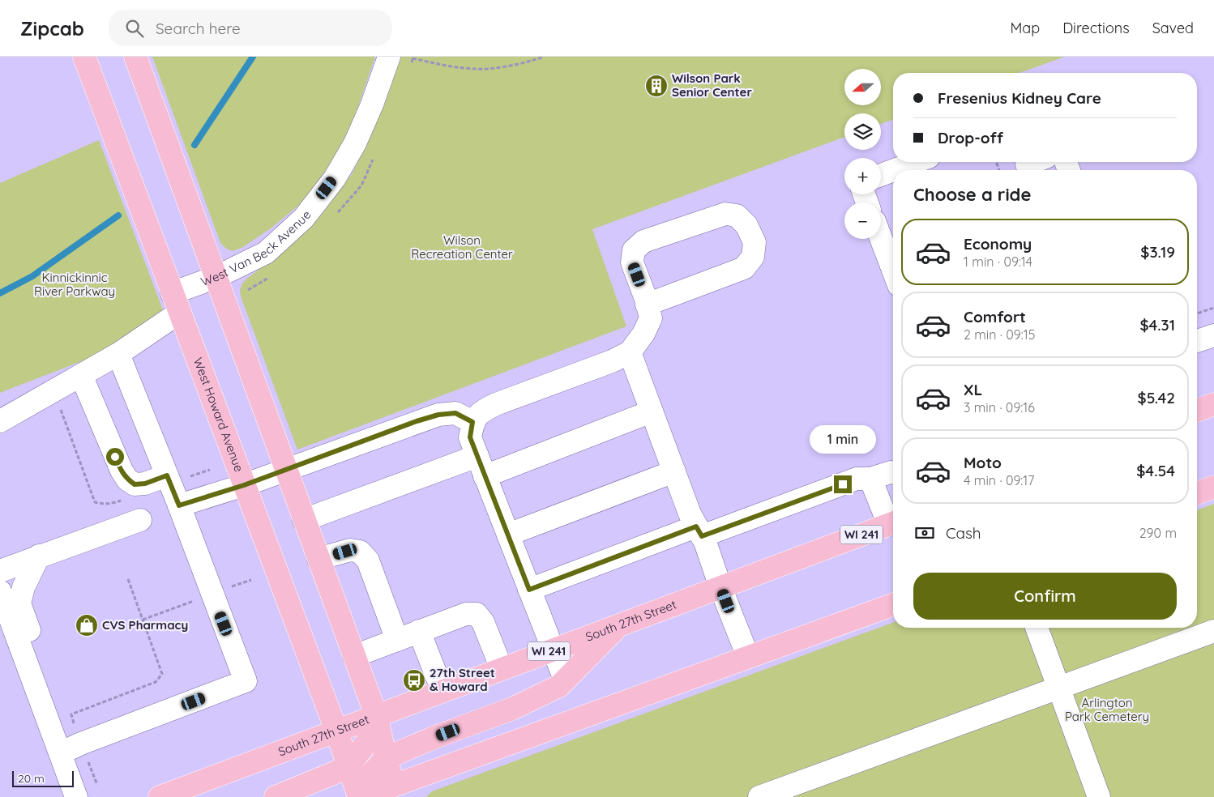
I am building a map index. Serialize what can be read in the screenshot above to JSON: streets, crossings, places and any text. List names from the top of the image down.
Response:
{
  "streets": {
    "main road": ["West Howard Avenue", "WI 241", "South 27th Street"],
    "street": ["West Van Beck Avenue"]
  },
  "crossings": [
    ["West Van Beck Avenue", "West Howard Avenue"],
    ["West Howard Avenue", "South 27th Street"]
  ],
  "parks": ["Wilson Recreation Center", "Kinnickinnic River Parkway", "Arlington Park Cemetery"],
  "places": {
    "building": ["Wilson Park Senior Center"],
    "shop": ["CVS Pharmacy"],
    "bus stop": ["27th Street & Howard"]
  },
  "scale_bar": "20 m",
  "north": "left",
  "page": {
    "header": "Zipcab",
    "search": "Search here",
    "nav": ["Map", "Directions", "Saved"],
    "map_buttons": ["+", "−"],
    "banner": ["Fresenius Kidney Care", "Drop-off"],
    "heading": "Choose a ride",
    "list": [
      {
        "name": "Economy",
        "note": "1 min · 09:14",
        "value": "$3.19"
      },
      {
        "name": "Comfort",
        "note": "2 min · 09:15",
        "value": "$4.31"
      },
      {
        "name": "XL",
        "note": "3 min · 09:16",
        "value": "$5.42"
      },
      {
        "name": "Moto",
        "note": "4 min · 09:17",
        "value": "$4.54"
      }
    ],
    "bubble": "1 min",
    "pay": ["Cash", "290 m"],
    "buttons": "Confirm",
    "scale": "20 m"
  }
}
